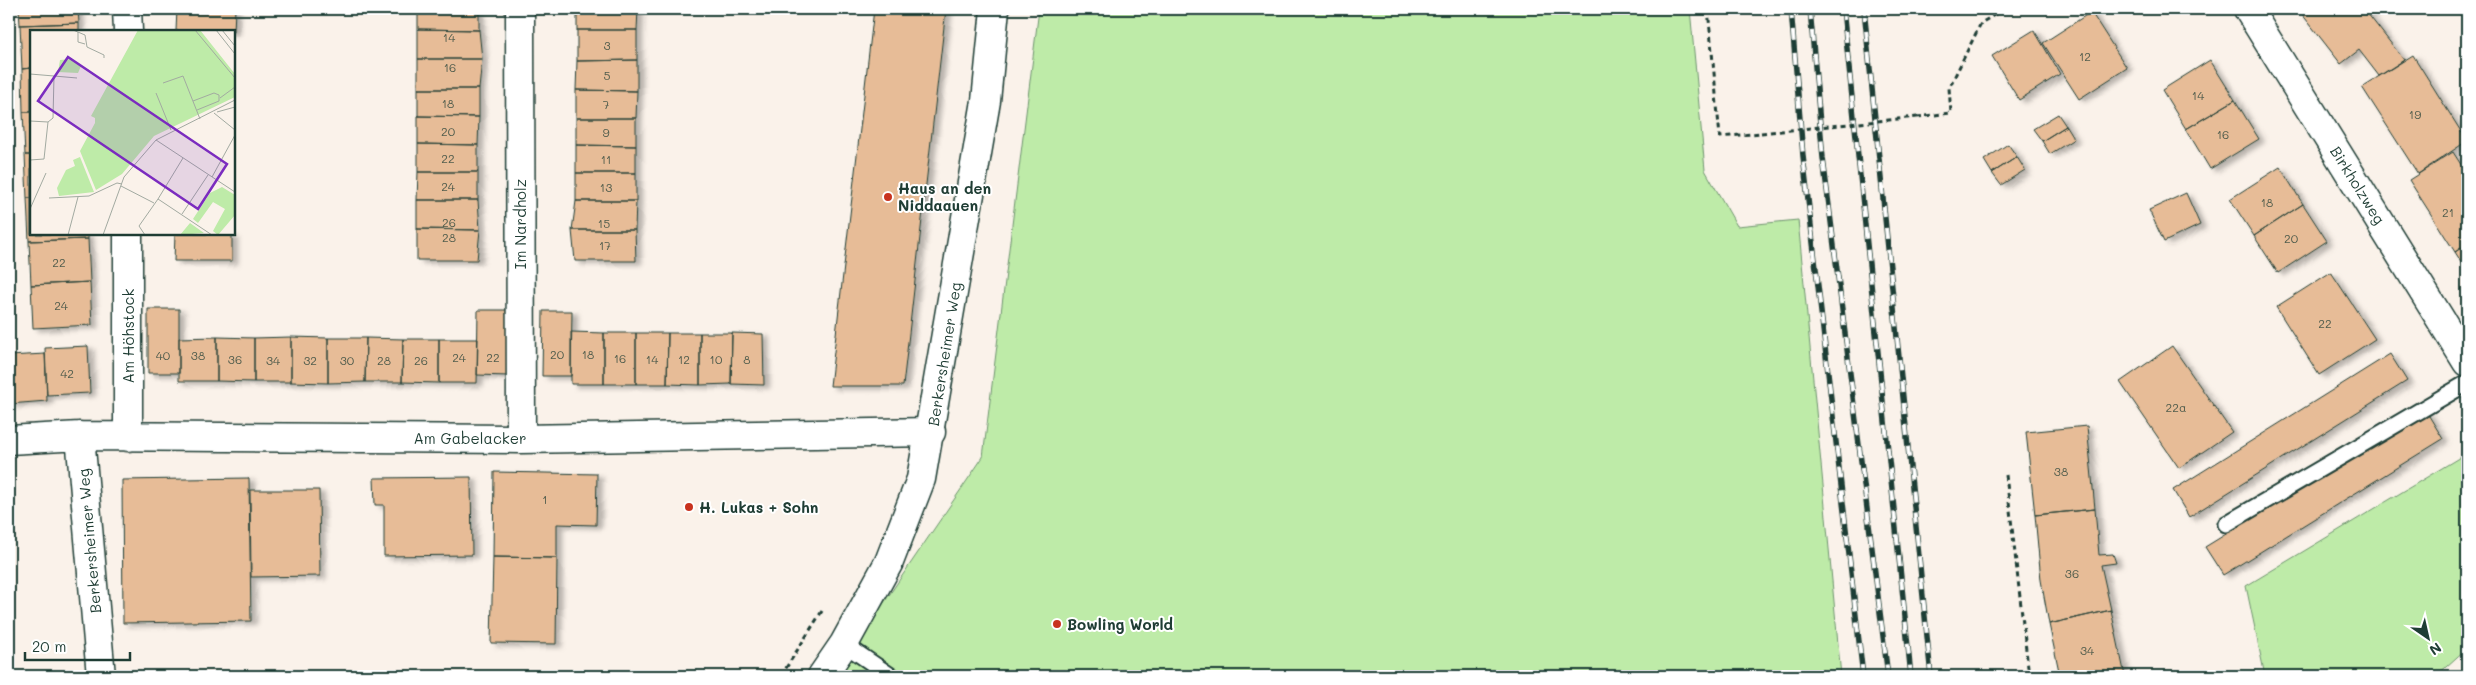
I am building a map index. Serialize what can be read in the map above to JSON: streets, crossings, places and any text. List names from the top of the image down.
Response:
{
  "streets": {
    "street": [
      "Birkholzweg",
      "Im Nardholz",
      "Am Höhstock",
      "Berkersheimer Weg",
      "Am Gabelacker"
    ]
  },
  "crossings": [
    ["Im Nardholz", "Am Gabelacker"],
    ["Am Höhstock", "Am Gabelacker"],
    ["Berkersheimer Weg", "Am Gabelacker"]
  ],
  "places": ["Haus an den Niddaauen", "H. Lukas + Sohn", "Bowling World"],
  "house_numbers": [
    "14",
    "3",
    "12",
    "16",
    "5",
    "14",
    "18",
    "7",
    "19",
    "20",
    "9",
    "16",
    "22",
    "11",
    "24",
    "13",
    "18",
    "21",
    "26",
    "15",
    "28",
    "20",
    "17",
    "22",
    "24",
    "22",
    "20",
    "18",
    "40",
    "38",
    "24",
    "22",
    "16",
    "36",
    "14",
    "12",
    "10",
    "8",
    "34",
    "32",
    "30",
    "28",
    "26",
    "42",
    "22a",
    "38",
    "1",
    "36",
    "34"
  ],
  "scale_bar": "20 m",
  "north": "bottom right"
}
